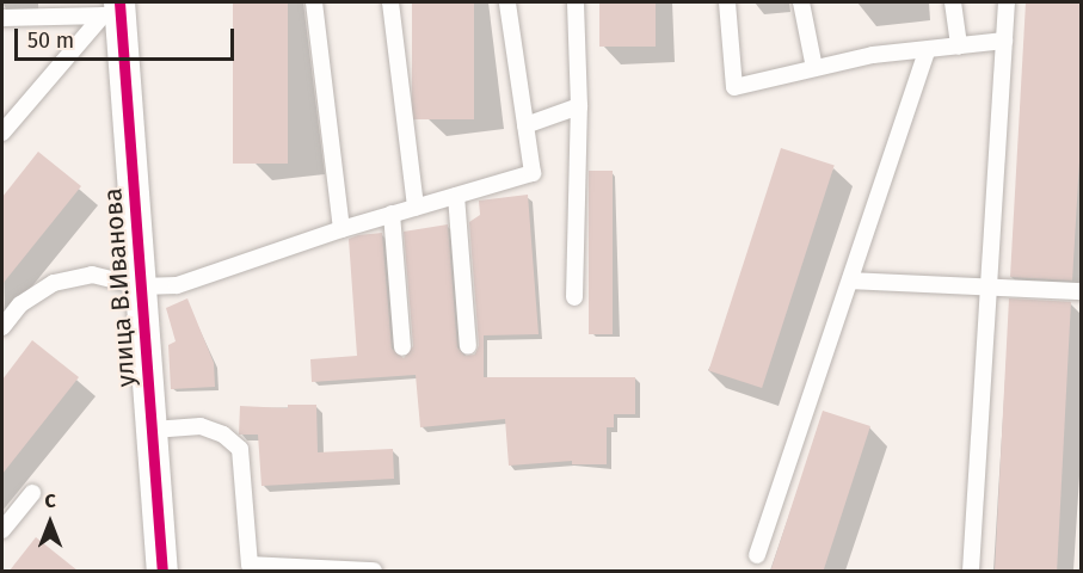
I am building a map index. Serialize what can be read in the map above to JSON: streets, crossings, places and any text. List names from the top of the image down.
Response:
{
  "streets": {
    "street": ["улица В.Иванова"]
  },
  "scale_bar": "50 m",
  "north": "top"
}
